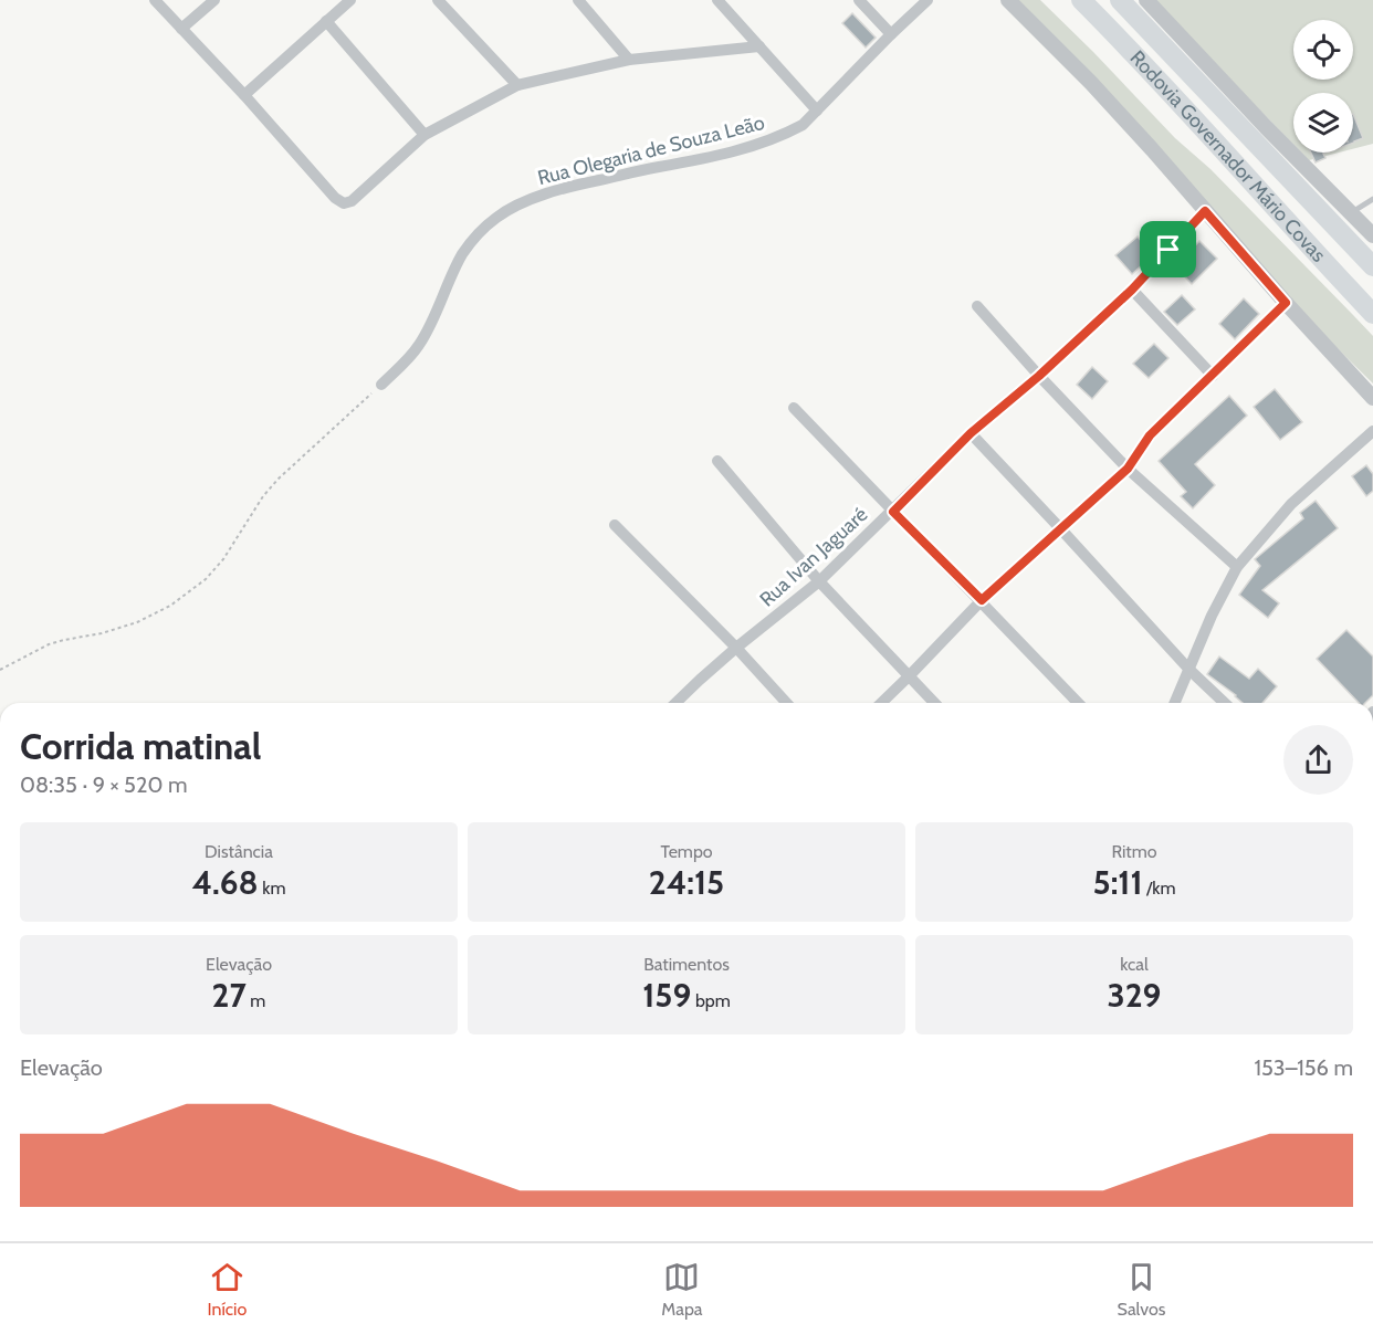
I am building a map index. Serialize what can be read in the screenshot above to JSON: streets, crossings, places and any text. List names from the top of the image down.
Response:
{
  "streets": {
    "highway": ["Rodovia Governador Mário Covas"],
    "street": ["Rua Olegaria de Souza Leão", "Rua Ivan Jaguaré"]
  },
  "page": {
    "heading": ["Corrida matinal", "08:35 · 9 × 520 m"],
    "stats": [
      ["Distância", "4.68 km"],
      ["Tempo", "24:15"],
      ["Ritmo", "5:11 /km"],
      ["Elevação", "27 m"],
      ["Batimentos", "159 bpm"],
      ["kcal", "329"]
    ],
    "chart": ["Elevação", "153–156 m"],
    "tabs": ["Início", "Mapa", "Salvos"]
  }
}
